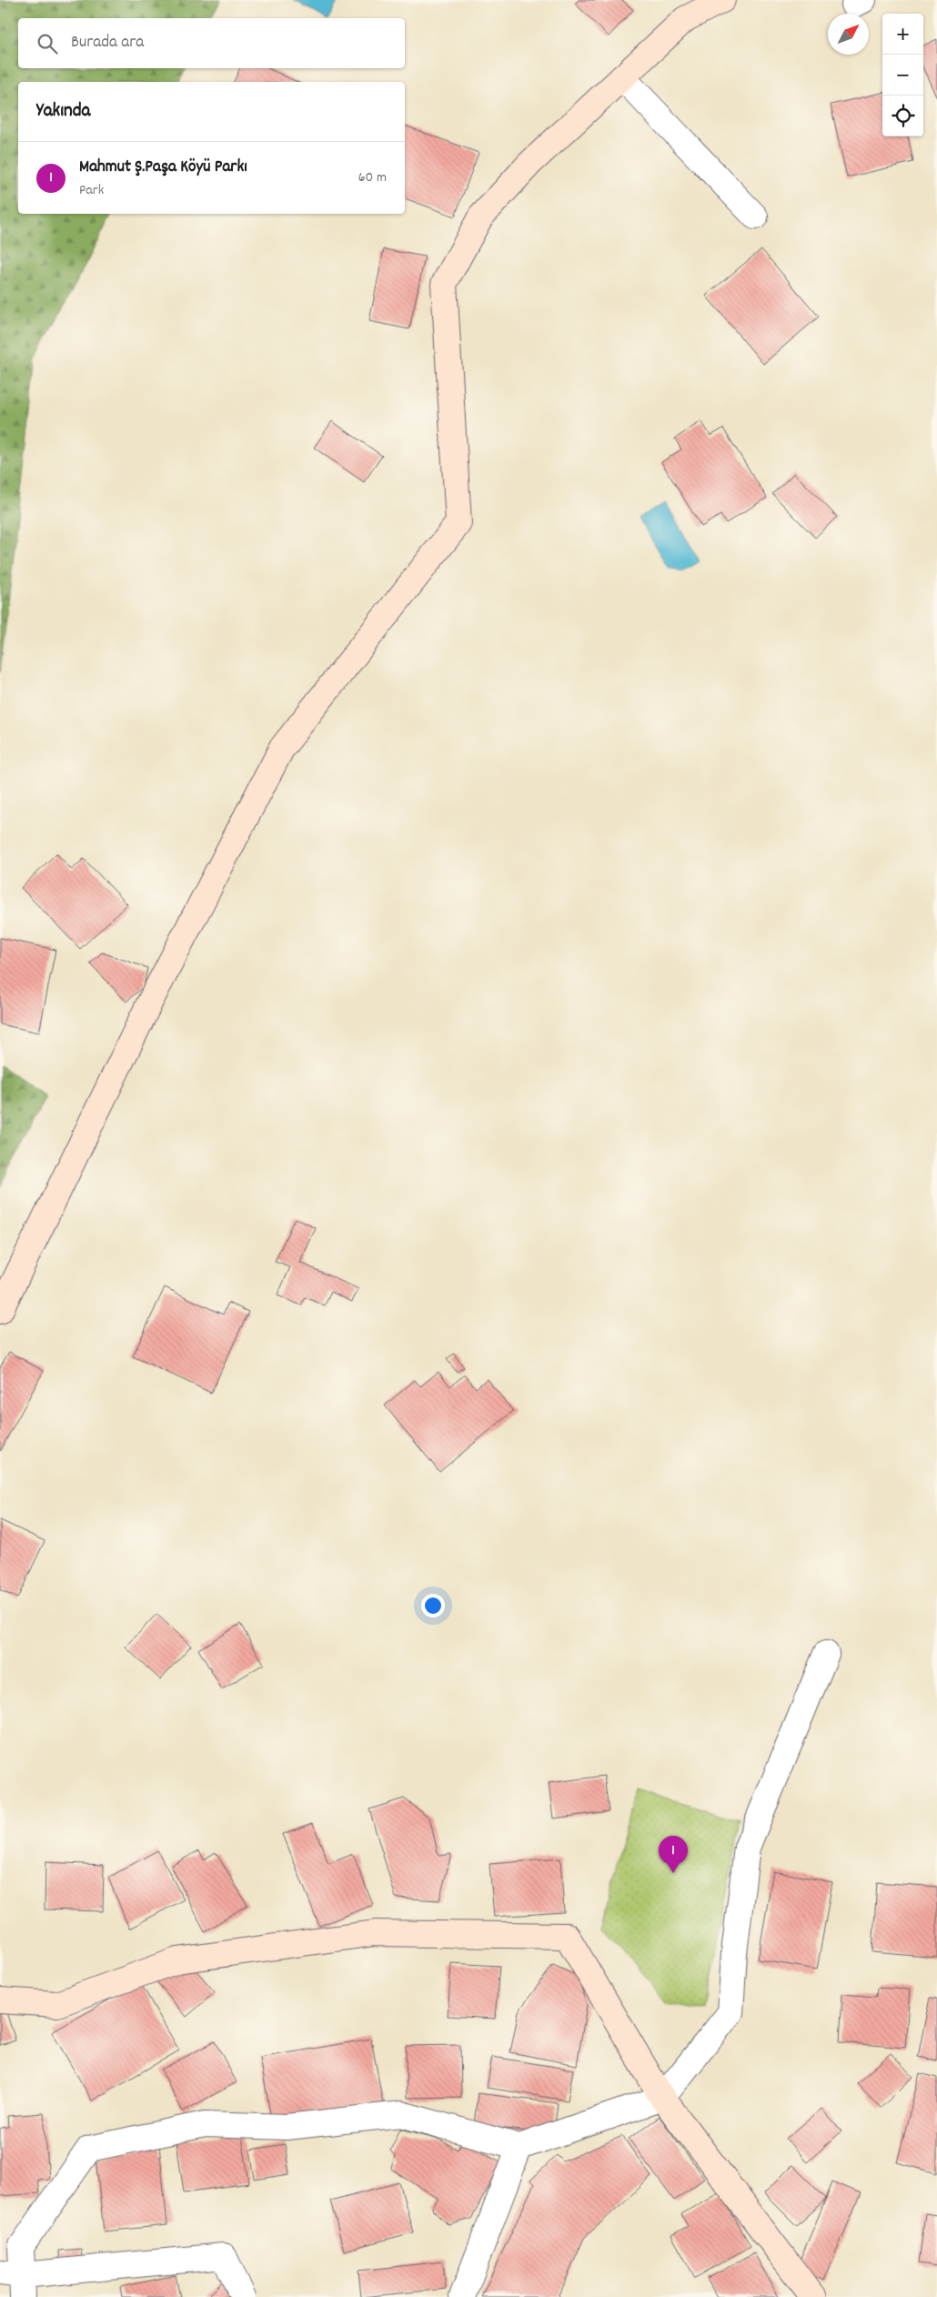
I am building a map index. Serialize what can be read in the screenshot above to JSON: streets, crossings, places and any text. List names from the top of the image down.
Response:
{
  "north": "top right",
  "page": {
    "map_buttons": ["+", "−"],
    "search": "Burada ara",
    "heading": "Yakında",
    "list": [
      {
        "mark": "1",
        "name": "Mahmut Ş.Paşa Köyü Parkı",
        "note": "Park",
        "value": "60 m"
      }
    ],
    "pins": "1"
  }
}
